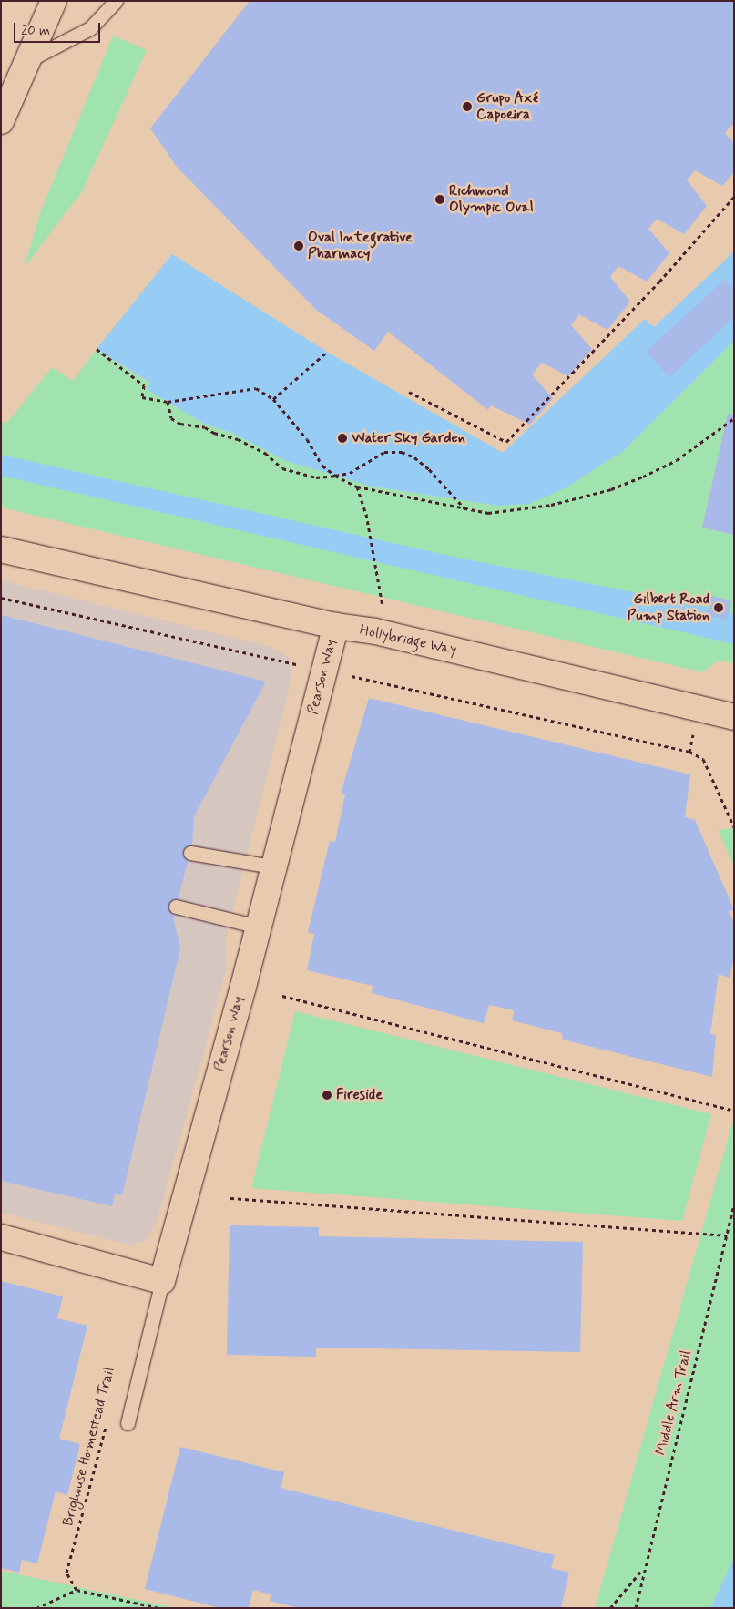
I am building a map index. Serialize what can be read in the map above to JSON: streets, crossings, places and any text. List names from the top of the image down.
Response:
{
  "streets": {
    "street": ["Hollybridge Way", "Pearson Way"],
    "path": ["Middle Arm Trail", "Brighouse Homestead Trail"]
  },
  "crossings": [
    ["Hollybridge Way", "Pearson Way"]
  ],
  "places": [
    "Grupo Axé Capoeira",
    "Richmond Olympic Oval",
    "Oval Integrative Pharmacy",
    "Water Sky Garden",
    "Gilbert Road Pump Station",
    "Fireside"
  ],
  "scale_bar": "20 m"
}
